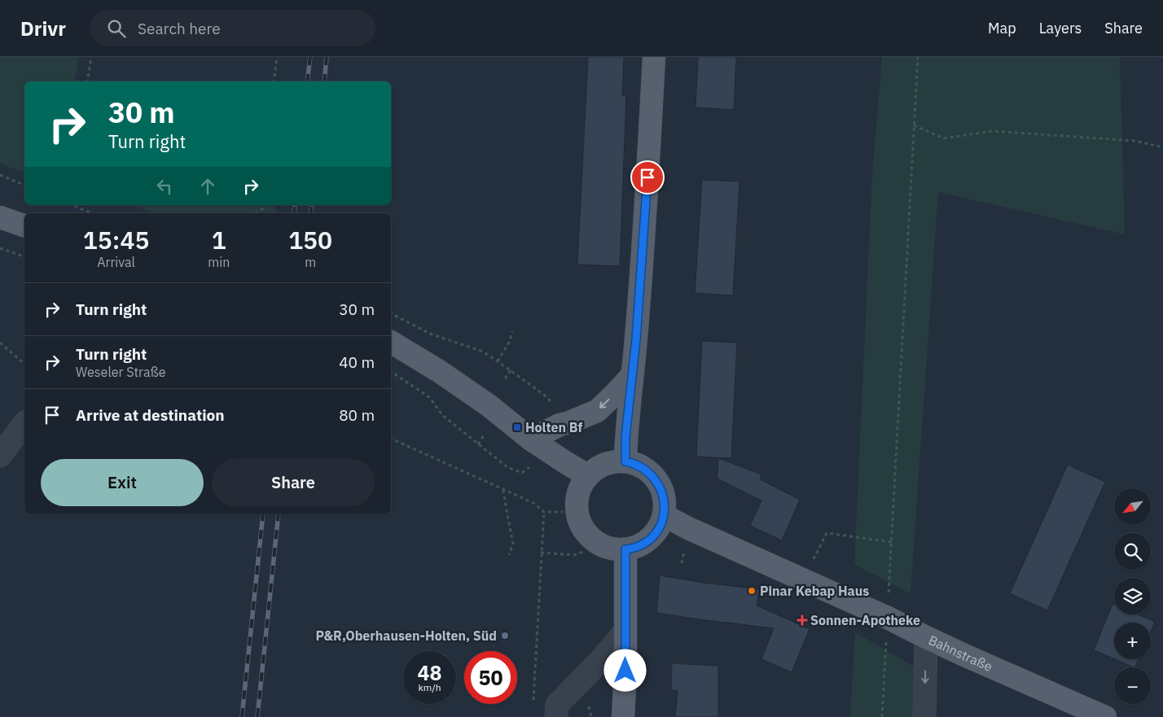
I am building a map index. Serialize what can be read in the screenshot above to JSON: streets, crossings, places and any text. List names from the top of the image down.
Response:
{
  "streets": {
    "main road": ["Bahnstraße"]
  },
  "places": {
    "transit": ["Holten Bf"],
    "other": ["Pinar Kebap Haus", "P&R,Oberhausen-Holten, Süd"],
    "health": ["Sonnen-Apotheke"]
  },
  "north": "bottom left",
  "page": {
    "header": "Drivr",
    "search": "Search here",
    "nav": ["Map", "Layers", "Share"],
    "turn": ["30 m", "Turn right"],
    "eta": [
      "15:45",
      "Arrival",
      "1",
      "min",
      "150",
      "m"
    ],
    "list": [
      {
        "name": "Turn right",
        "value": "30 m"
      },
      {
        "name": "Turn right",
        "note": "Weseler Straße",
        "value": "40 m"
      },
      {
        "name": "Arrive at destination",
        "value": "80 m"
      }
    ],
    "buttons": ["Exit", "Share"],
    "map_buttons": ["+", "−"],
    "speed": "48 km/h",
    "limit": "50"
  }
}
